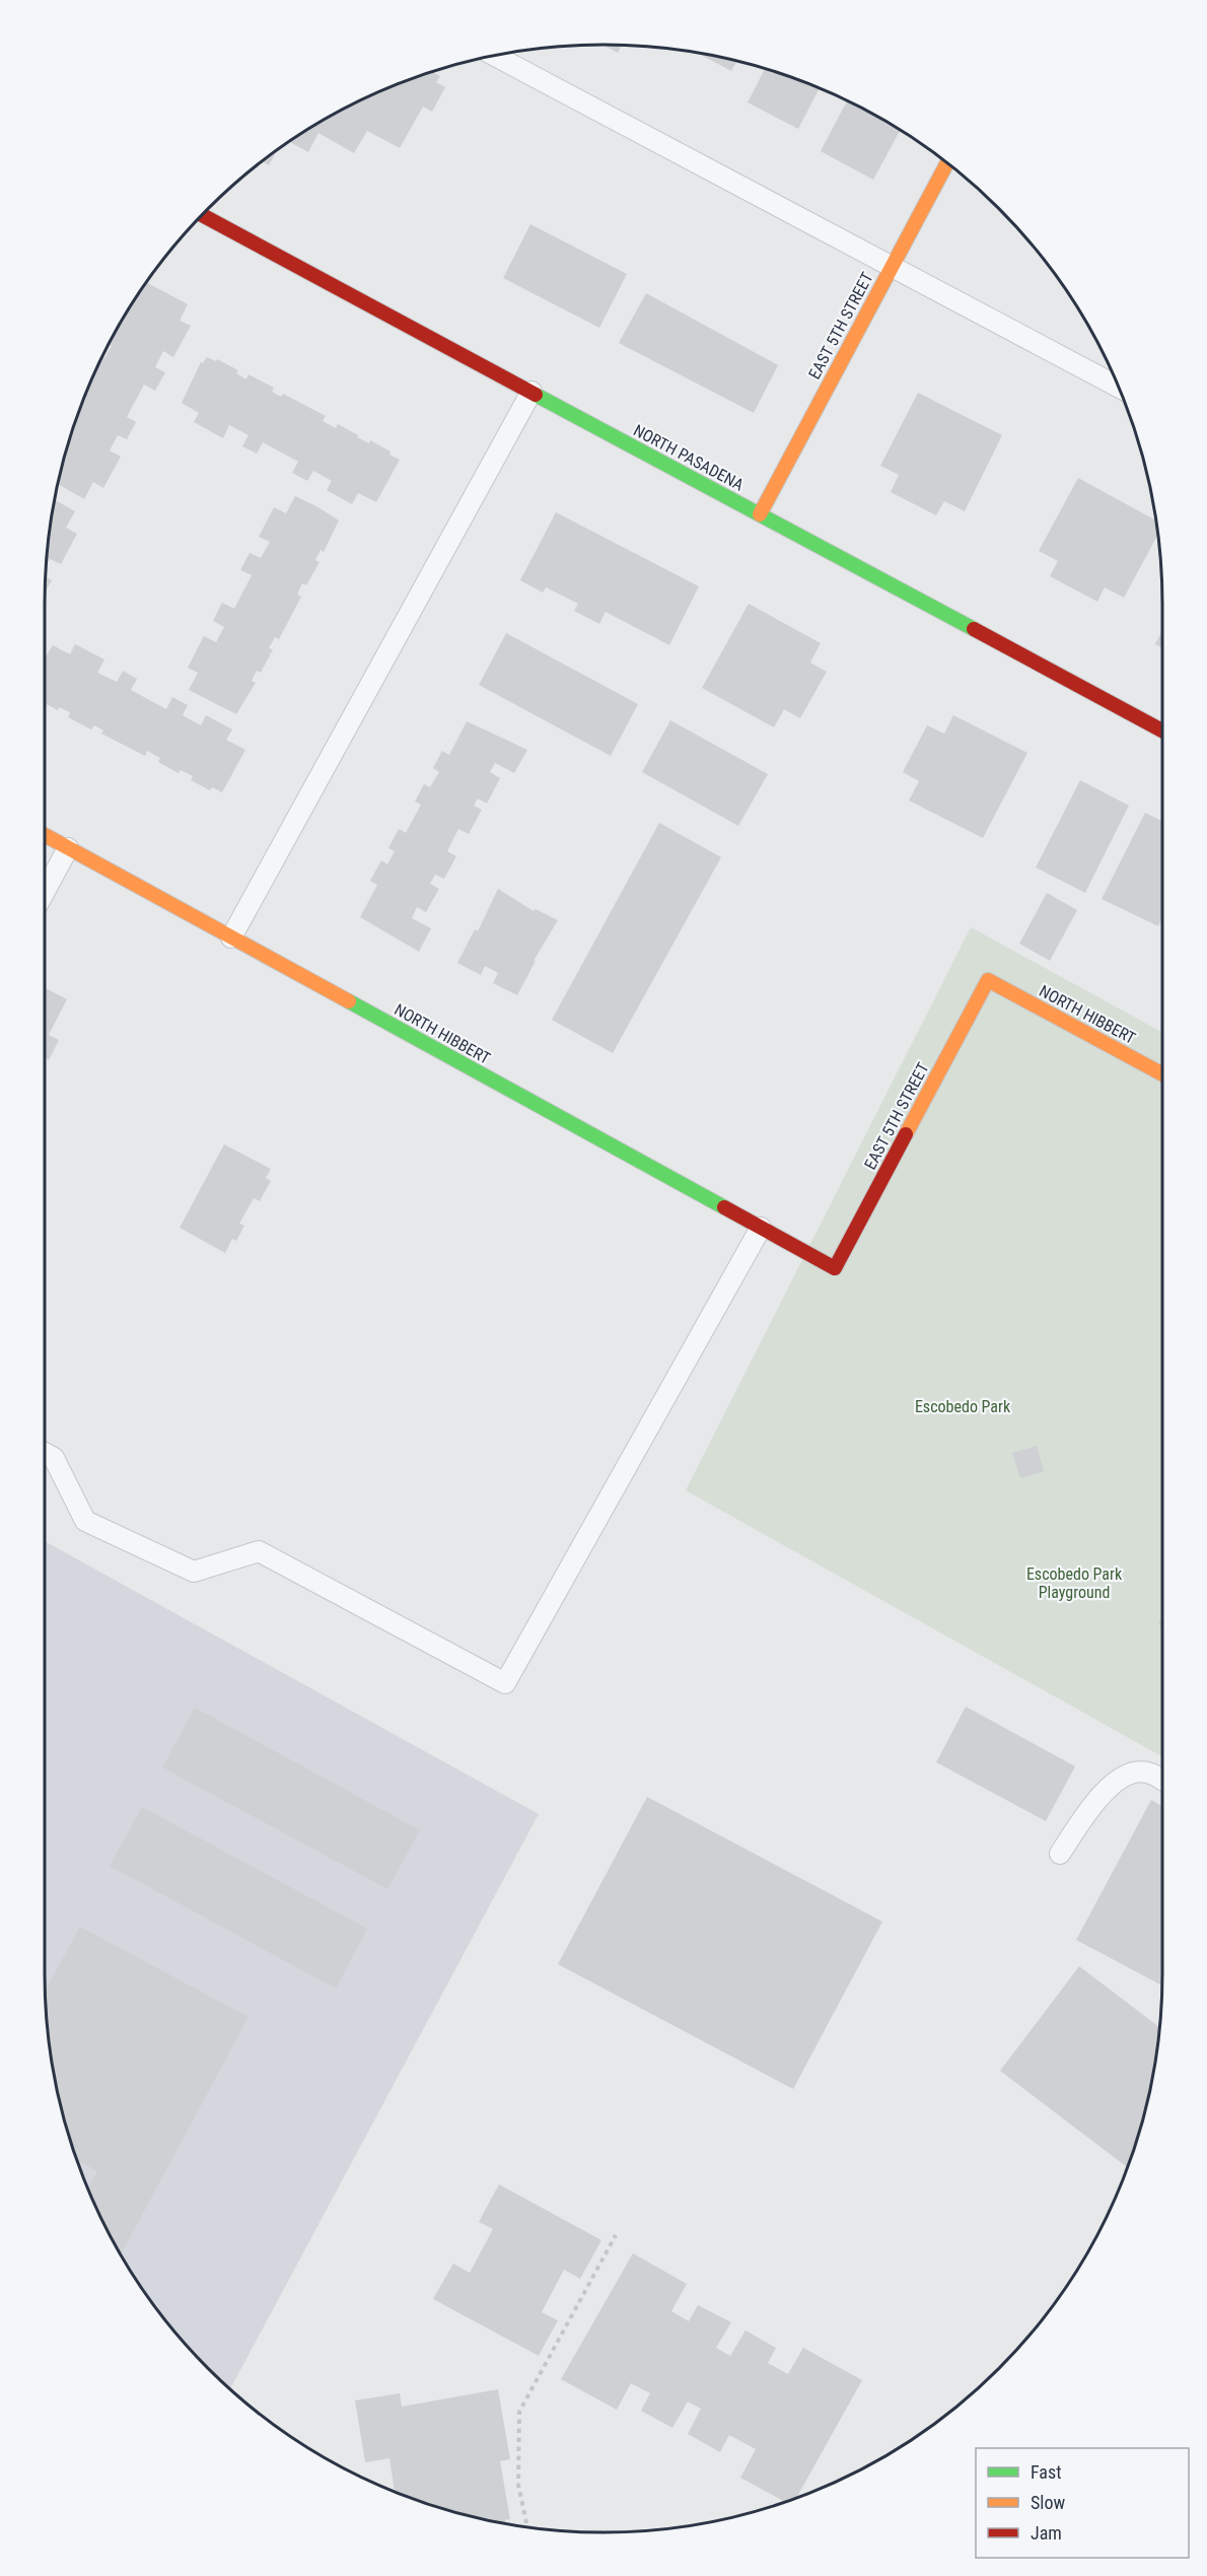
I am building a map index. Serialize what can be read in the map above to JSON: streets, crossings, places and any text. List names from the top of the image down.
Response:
{
  "streets": {
    "street": ["EAST 5TH STREET", "NORTH PASADENA", "NORTH HIBBERT"]
  },
  "crossings": [
    ["EAST 5TH STREET", "NORTH PASADENA"],
    ["EAST 5TH STREET", "NORTH HIBBERT"]
  ],
  "parks": ["Escobedo Park", "Escobedo Park Playground"],
  "legend": ["Fast", "Slow", "Jam"]
}
